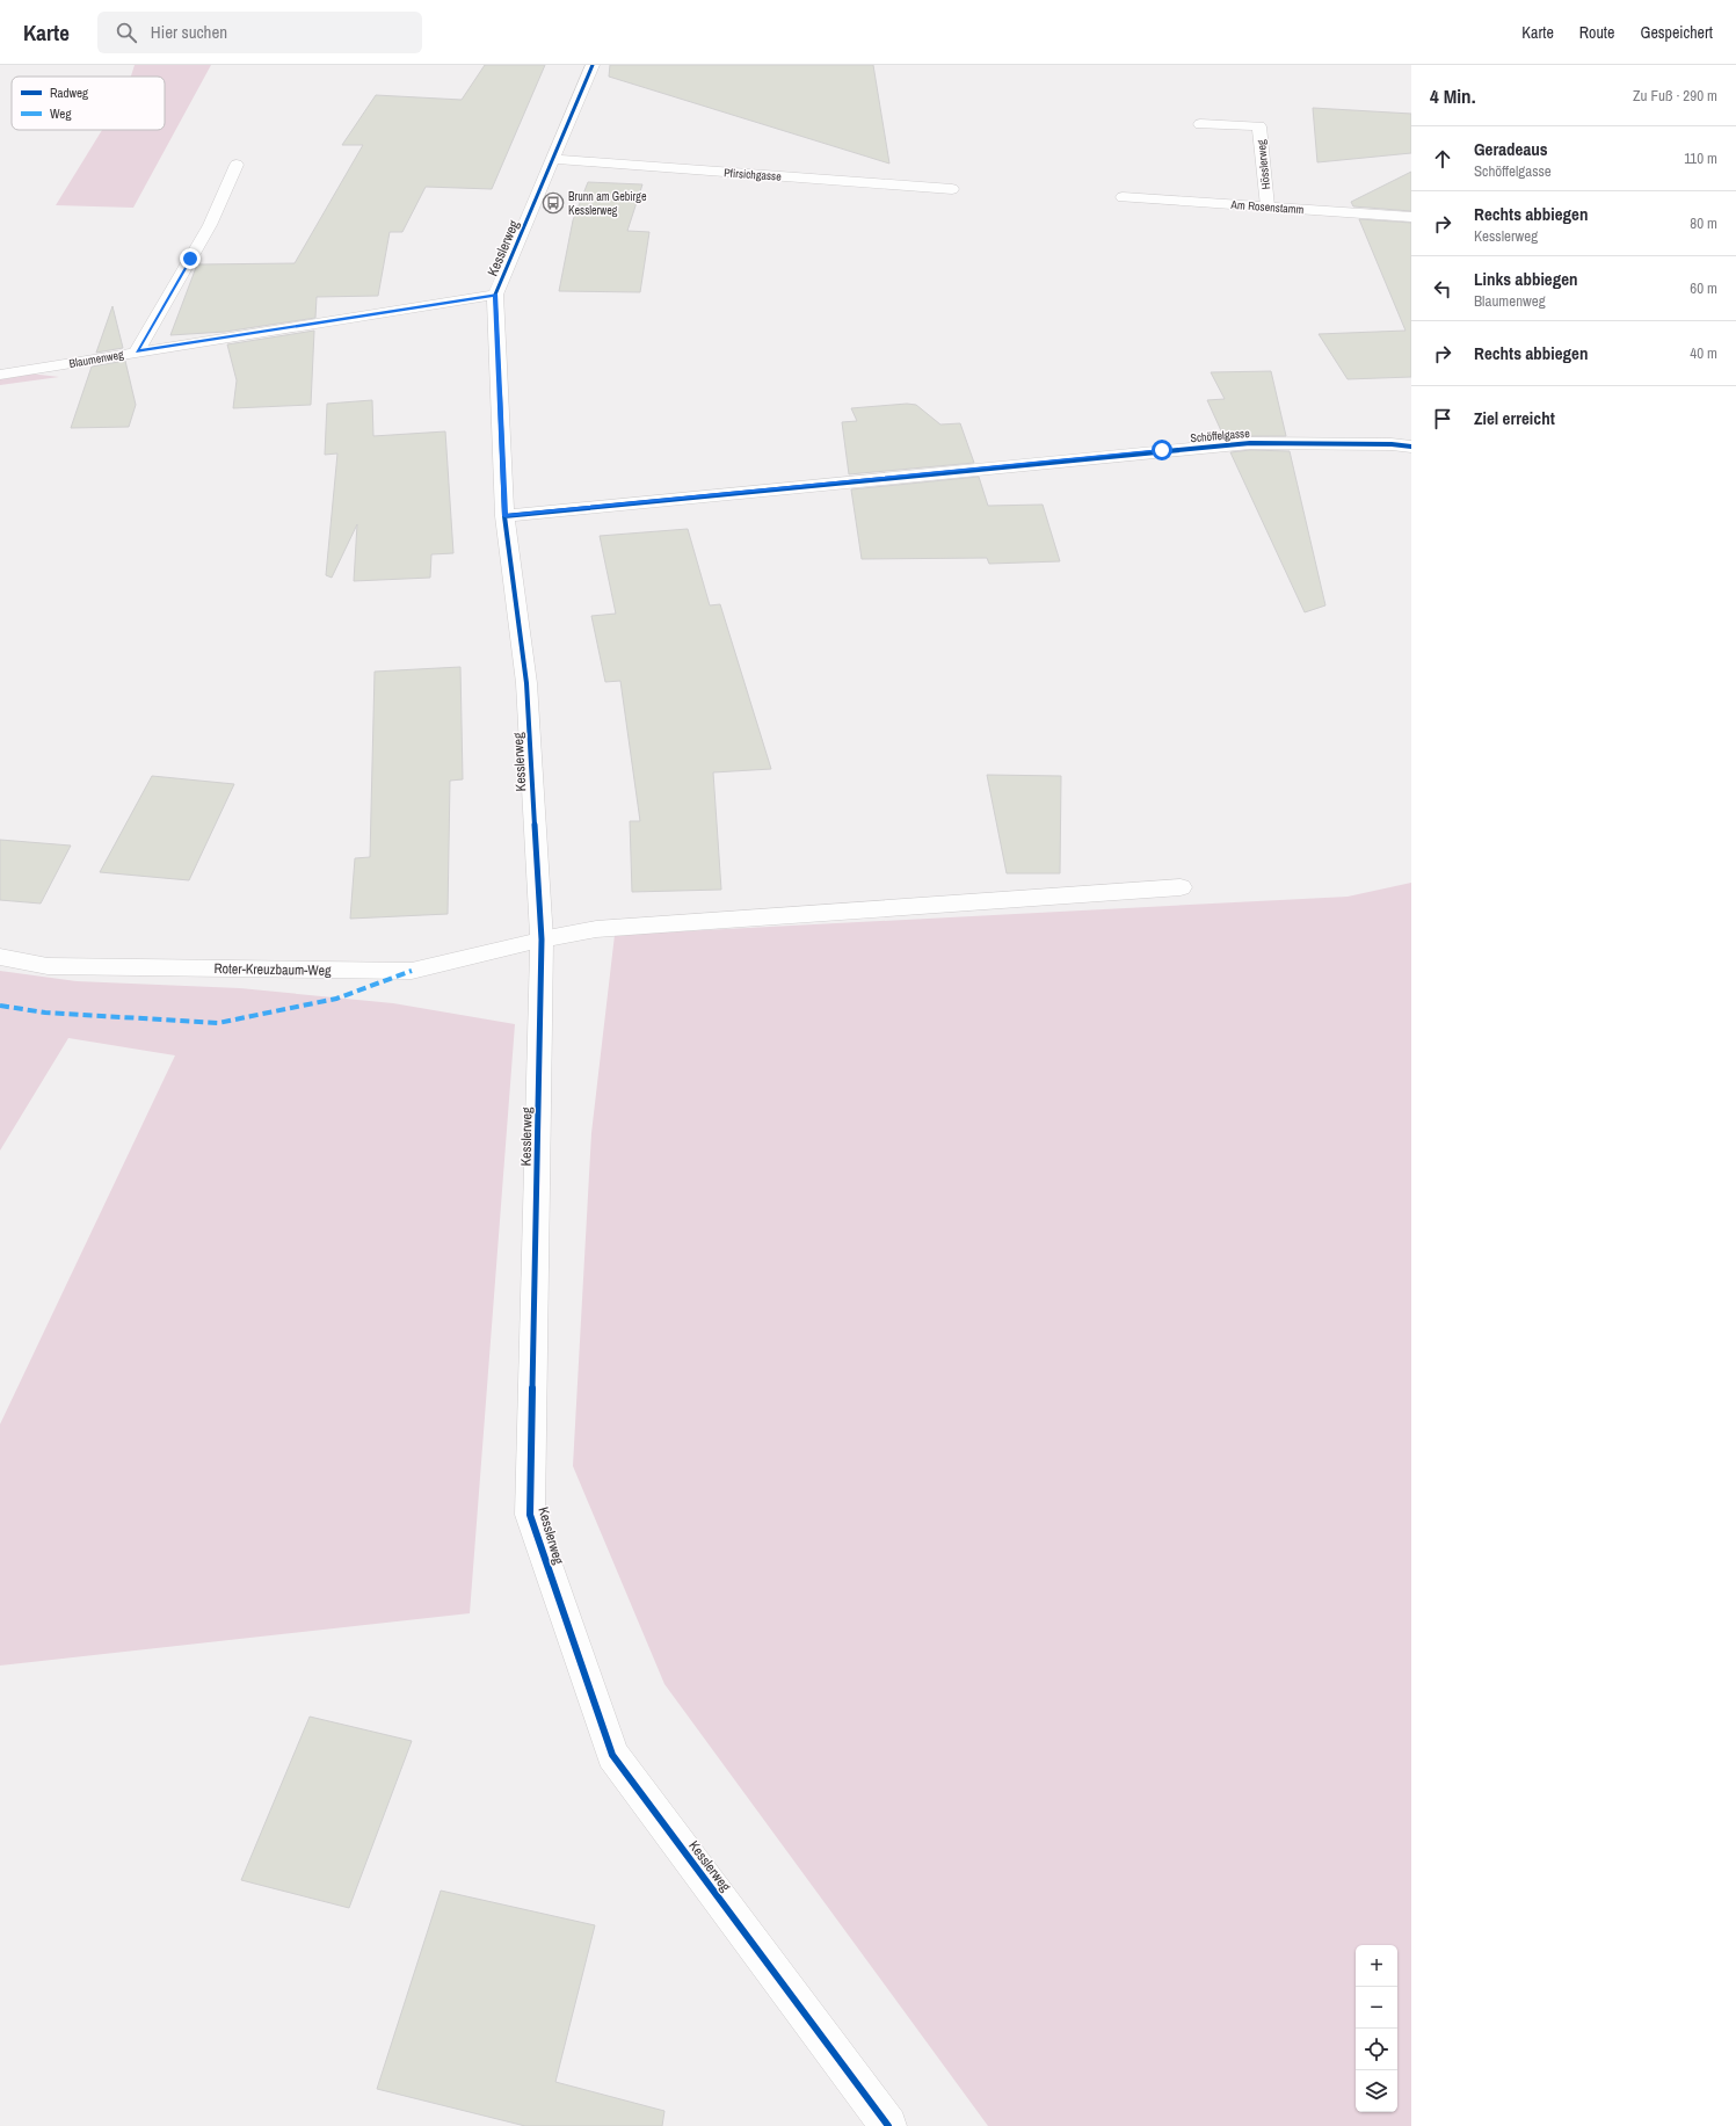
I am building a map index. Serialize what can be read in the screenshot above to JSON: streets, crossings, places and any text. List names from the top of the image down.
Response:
{
  "streets": {
    "street": [
      "Hösslerweg",
      "Pfirsichgasse",
      "Am Rosenstamm",
      "Kesslerweg",
      "Blaumenweg",
      "Schöffelgasse",
      "Roter-Kreuzbaum-Weg"
    ]
  },
  "crossings": [
    ["Hösslerweg", "Am Rosenstamm"],
    ["Pfirsichgasse", "Kesslerweg"],
    ["Kesslerweg", "Blaumenweg"],
    ["Kesslerweg", "Schöffelgasse"],
    ["Kesslerweg", "Roter-Kreuzbaum-Weg"]
  ],
  "places": {
    "bus stop": ["Brunn am Gebirge Kesslerweg"]
  },
  "legend": ["Radweg", "Weg"],
  "page": {
    "header": "Karte",
    "search": "Hier suchen",
    "nav": ["Karte", "Route", "Gespeichert"],
    "heading": ["4 Min.", "Zu Fuß · 290 m"],
    "list": [
      ["Geradeaus", "Schöffelgasse", "110 m"],
      ["Rechts abbiegen", "Kesslerweg", "80 m"],
      ["Links abbiegen", "Blaumenweg", "60 m"],
      ["Rechts abbiegen", "40 m"],
      "Ziel erreicht"
    ],
    "map_buttons": ["+", "−"]
  }
}
